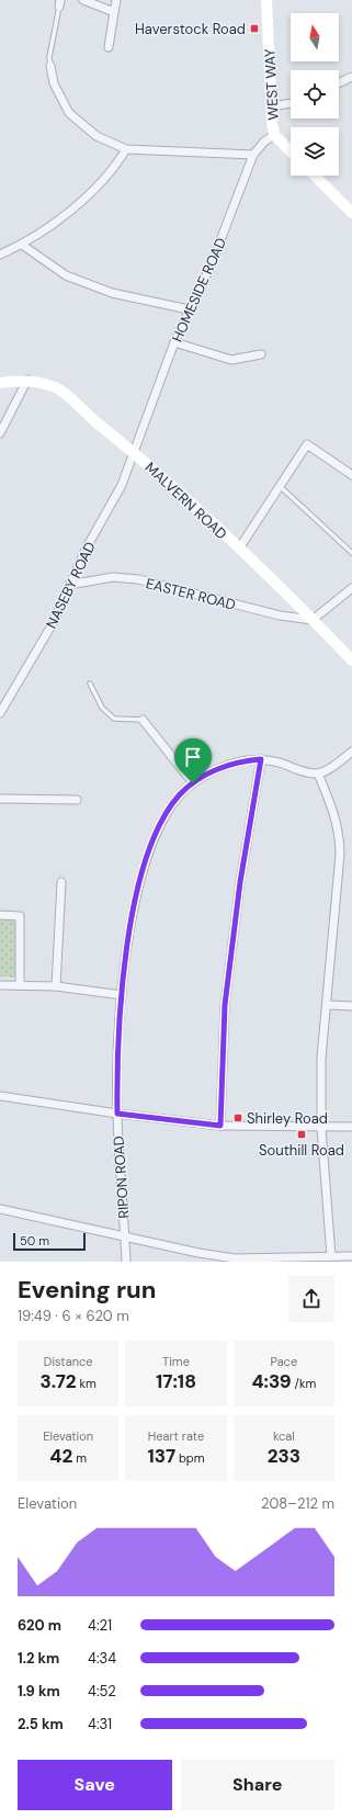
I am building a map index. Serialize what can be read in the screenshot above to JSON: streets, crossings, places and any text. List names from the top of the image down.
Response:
{
  "streets": {
    "street": [
      "WEST WAY",
      "HOMESIDE ROAD",
      "MALVERN ROAD",
      "NASEBY ROAD",
      "EASTER ROAD",
      "RIPON ROAD"
    ]
  },
  "crossings": [
    ["WEST WAY", "HOMESIDE ROAD"],
    ["HOMESIDE ROAD", "MALVERN ROAD"],
    ["HOMESIDE ROAD", "NASEBY ROAD"],
    ["MALVERN ROAD", "NASEBY ROAD"],
    ["MALVERN ROAD", "EASTER ROAD"],
    ["NASEBY ROAD", "EASTER ROAD"]
  ],
  "places": {
    "transit": ["Haverstock Road", "Shirley Road", "Southill Road"]
  },
  "scale_bar": "50 m",
  "north": "top",
  "page": {
    "scale": "50 m",
    "heading": ["Evening run", "19:49 · 6 × 620 m"],
    "stats": [
      ["Distance", "3.72 km"],
      ["Time", "17:18"],
      ["Pace", "4:39 /km"],
      ["Elevation", "42 m"],
      ["Heart rate", "137 bpm"],
      ["kcal", "233"]
    ],
    "chart": ["Elevation", "208–212 m"],
    "list": [
      {
        "name": "620 m",
        "note": "4:21"
      },
      {
        "name": "1.2 km",
        "note": "4:34"
      },
      {
        "name": "1.9 km",
        "note": "4:52"
      },
      {
        "name": "2.5 km",
        "note": "4:31"
      }
    ],
    "buttons": ["Save", "Share"]
  }
}
